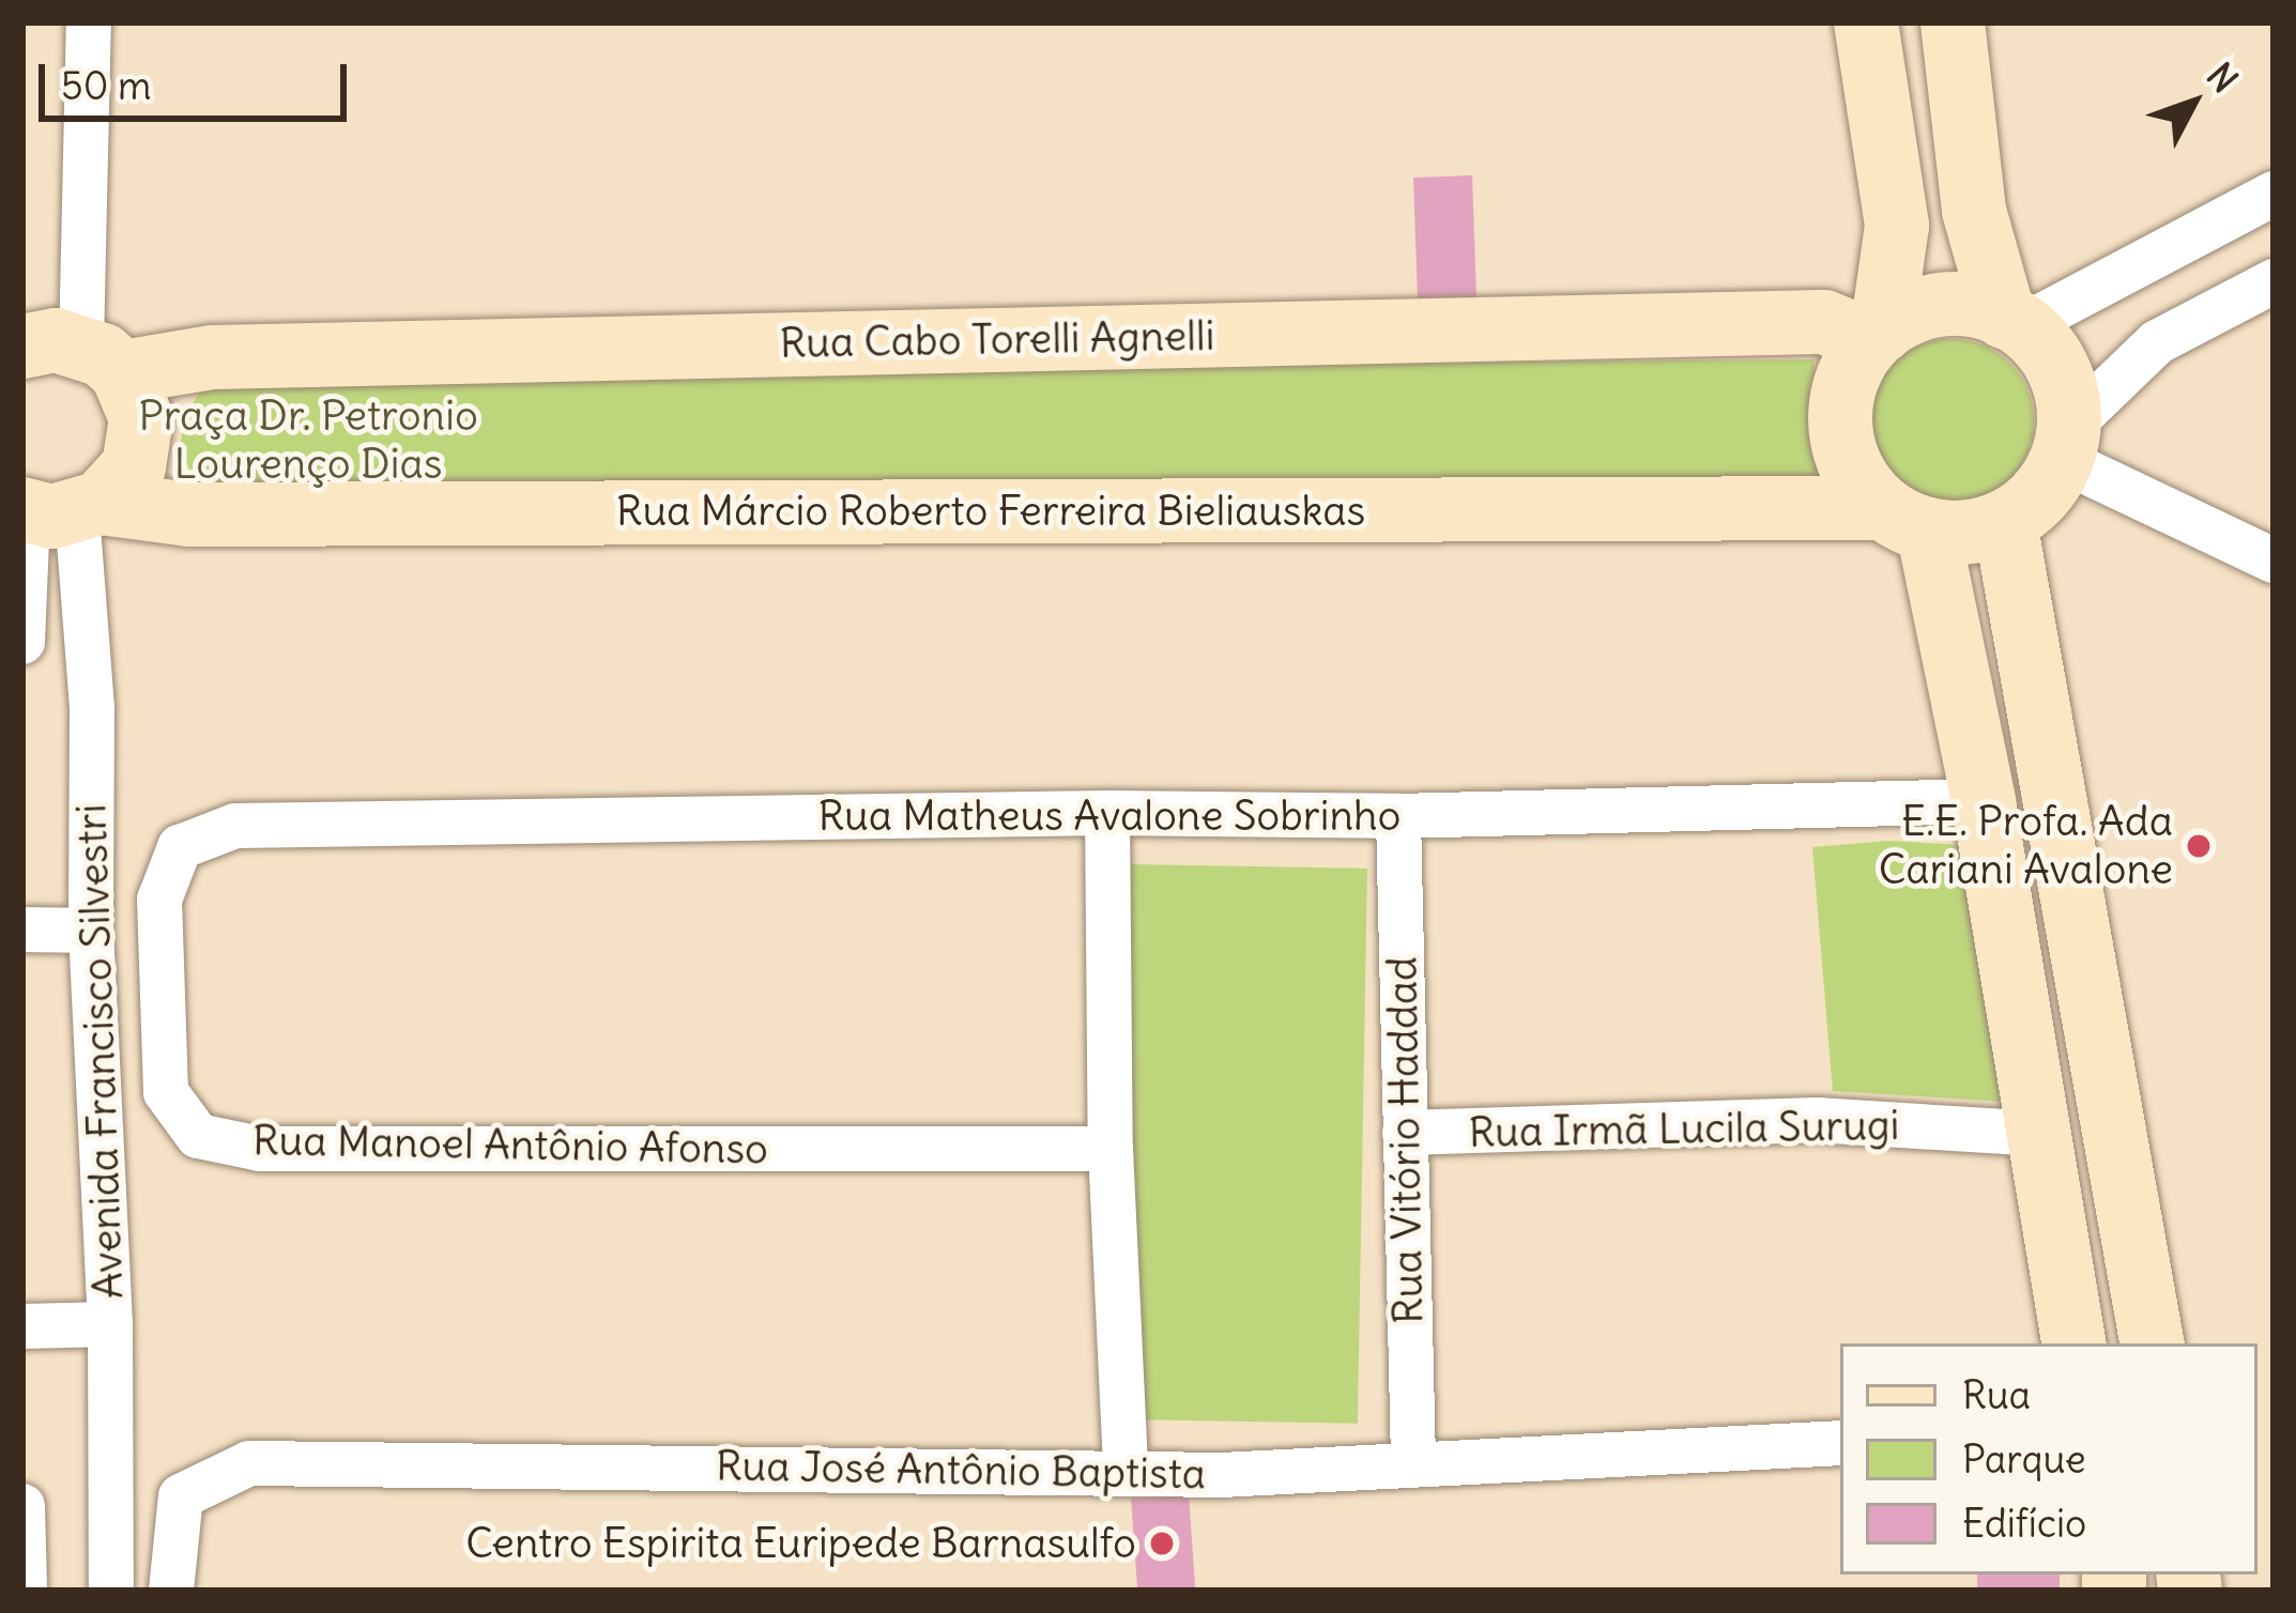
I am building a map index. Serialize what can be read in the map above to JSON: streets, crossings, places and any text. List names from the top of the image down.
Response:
{
  "streets": {
    "street": [
      "Rua Cabo Torelli Agnelli",
      "Rua Márcio Roberto Ferreira Bieliauskas",
      "Rua Matheus Avalone Sobrinho",
      "Avenida Francisco Silvestri",
      "Rua Irmã Lucila Surugi",
      "Rua Vitório Haddad",
      "Rua Manoel Antônio Afonso",
      "Rua José Antônio Baptista"
    ]
  },
  "crossings": [
    ["Rua Cabo Torelli Agnelli", "Rua Márcio Roberto Ferreira Bieliauskas"],
    ["Rua Márcio Roberto Ferreira Bieliauskas", "Avenida Francisco Silvestri"],
    ["Rua Matheus Avalone Sobrinho", "Rua Vitório Haddad"],
    ["Rua Matheus Avalone Sobrinho", "Rua Manoel Antônio Afonso"],
    ["Rua Irmã Lucila Surugi", "Rua Vitório Haddad"],
    ["Rua Vitório Haddad", "Rua José Antônio Baptista"]
  ],
  "parks": ["Praça Dr. Petronio Lourenço Dias"],
  "places": ["E.E. Profa. Ada Cariani Avalone", "Centro Espirita Euripede Barnasulfo"],
  "legend": ["Rua", "Parque", "Edifício"],
  "scale_bar": "50 m",
  "north": "top right"
}
